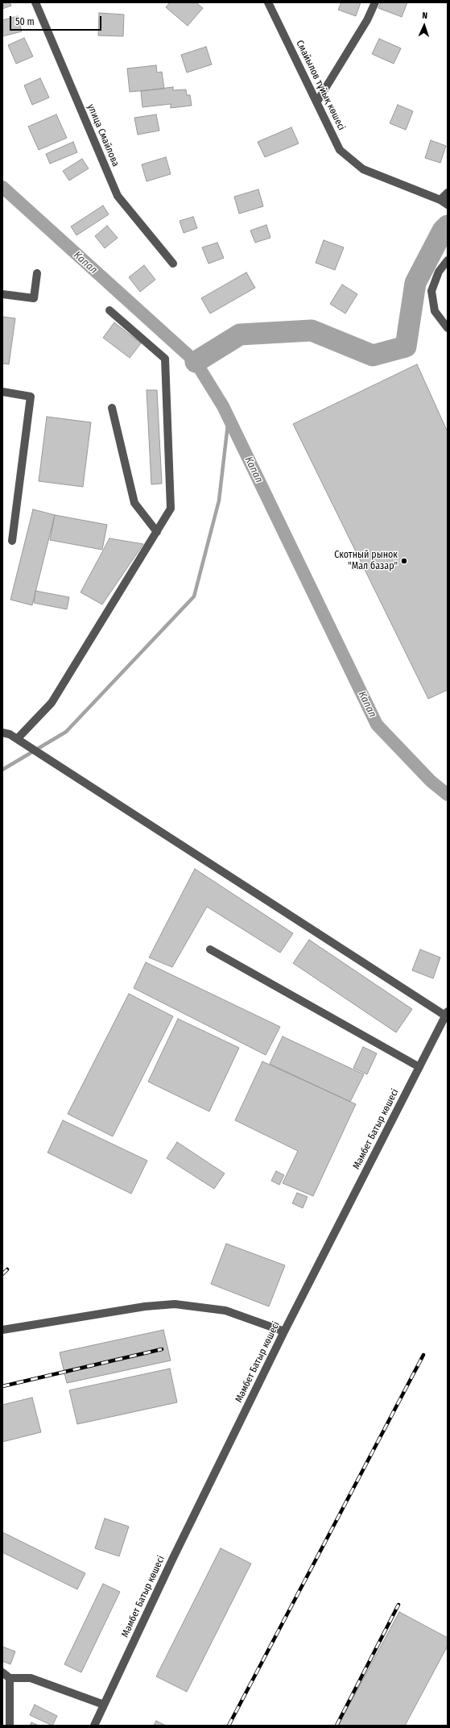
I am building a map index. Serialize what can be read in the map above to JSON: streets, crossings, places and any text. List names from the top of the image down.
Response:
{
  "streets": {
    "street": ["Смайылов тұйық көшесі", "улица Смайлова", "Мәмбет Батыр көшесі"]
  },
  "water": ["Капал"],
  "places": ["Скотный рынок \"Мал базар\""],
  "scale_bar": "50 m",
  "north": "top"
}
